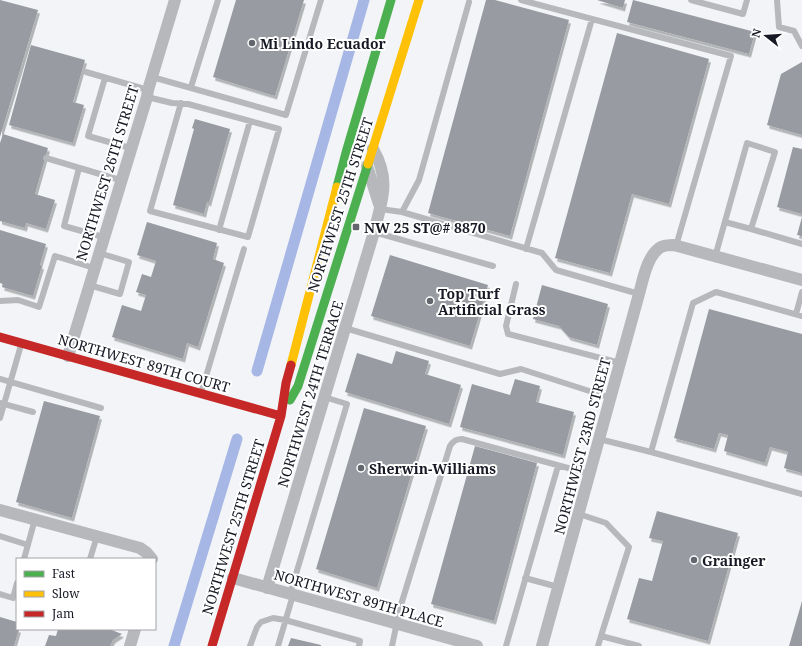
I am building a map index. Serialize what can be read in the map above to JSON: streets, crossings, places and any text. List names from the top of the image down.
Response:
{
  "streets": {
    "main road": ["NORTHWEST 25TH STREET", "NORTHWEST 89TH COURT"],
    "street": [
      "NORTHWEST 26TH STREET",
      "NORTHWEST 24TH TERRACE",
      "NORTHWEST 23RD STREET",
      "NORTHWEST 89TH PLACE"
    ]
  },
  "crossings": [
    ["NORTHWEST 26TH STREET", "NORTHWEST 89TH COURT"],
    ["NORTHWEST 25TH STREET", "NORTHWEST 89TH COURT"],
    ["NORTHWEST 25TH STREET", "NORTHWEST 24TH TERRACE"],
    ["NORTHWEST 25TH STREET", "NORTHWEST 89TH PLACE"],
    ["NORTHWEST 24TH TERRACE", "NORTHWEST 89TH PLACE"]
  ],
  "places": {
    "other": [
      "Mi Lindo Ecuador",
      "Top Turf Artificial Grass",
      "Sherwin-Williams",
      "Grainger"
    ],
    "transit": ["NW 25 ST@# 8870"]
  },
  "legend": ["Fast", "Slow", "Jam"],
  "north": "left"
}
